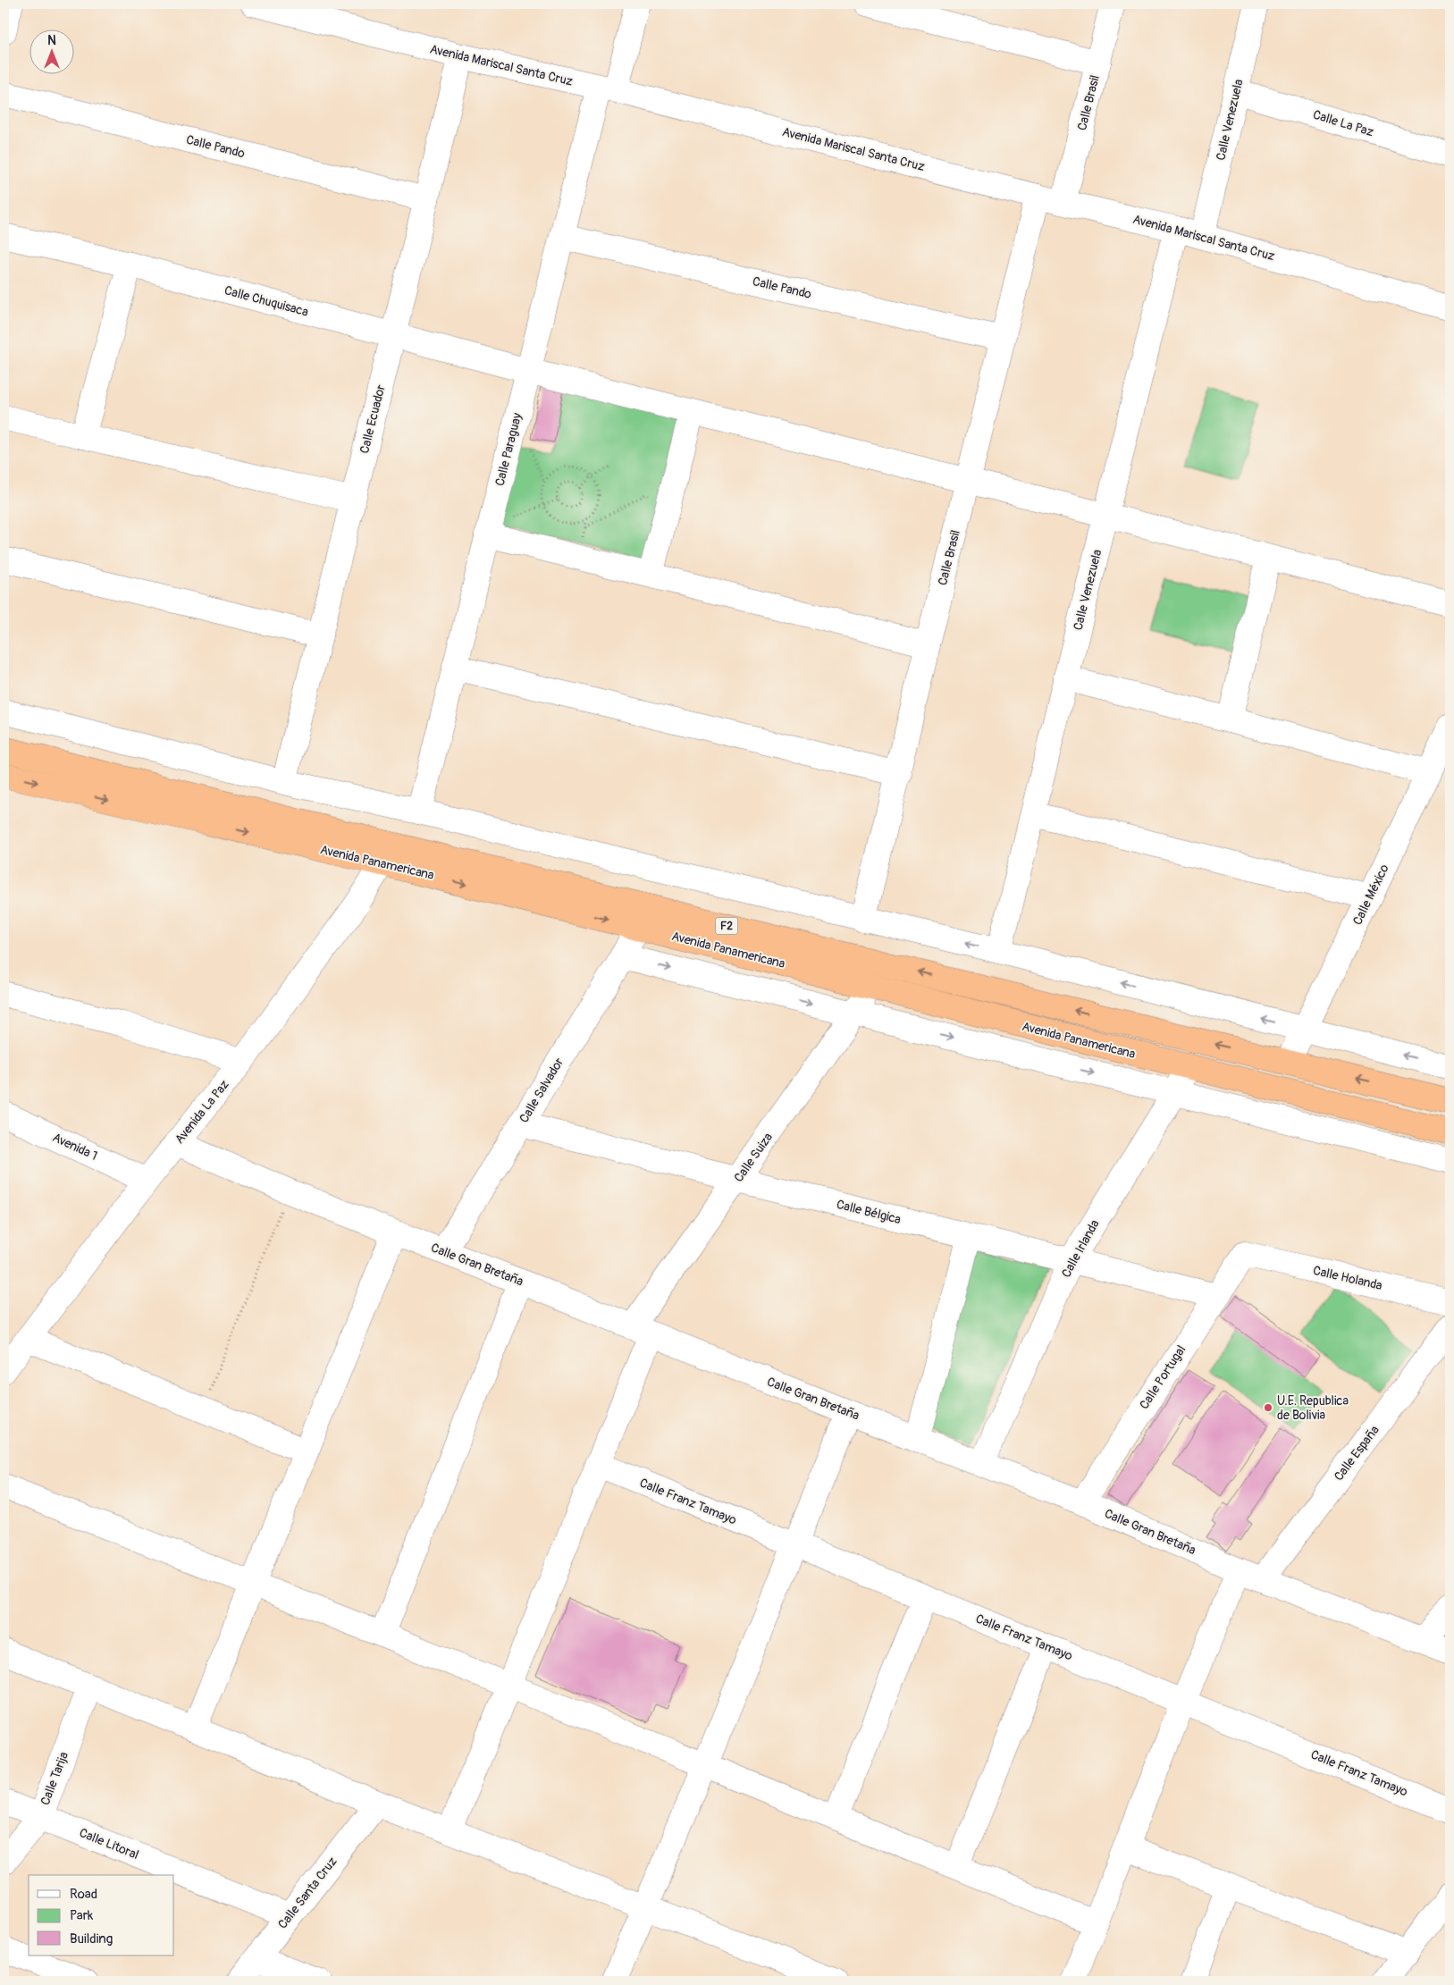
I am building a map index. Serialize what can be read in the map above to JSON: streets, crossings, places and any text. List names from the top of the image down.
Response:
{
  "streets": {
    "highway": ["Avenida Panamericana", "F2"],
    "street": [
      "Avenida Mariscal Santa Cruz",
      "Calle Brasil",
      "Calle Venezuela",
      "Calle La Paz",
      "Calle Pando",
      "Calle Chuquisaca",
      "Calle Ecuador",
      "Calle Paraguay",
      "Calle México",
      "Calle Salvador",
      "Avenida La Paz",
      "Avenida 1",
      "Calle Suiza",
      "Calle Bélgica",
      "Calle Irlanda",
      "Calle Gran Bretaña",
      "Calle Holanda",
      "Calle Portugal",
      "Calle España",
      "Calle Franz Tamayo",
      "Calle Tarija",
      "Calle Litoral",
      "Calle Santa Cruz"
    ]
  },
  "crossings": [
    ["Avenida Mariscal Santa Cruz", "Calle Brasil"],
    ["Avenida Mariscal Santa Cruz", "Calle Venezuela"],
    ["Avenida Mariscal Santa Cruz", "Calle Ecuador"],
    ["Avenida Mariscal Santa Cruz", "Calle Paraguay"],
    ["Calle Brasil", "Calle Pando"],
    ["Calle Brasil", "Calle Chuquisaca"],
    ["Calle Venezuela", "Calle La Paz"],
    ["Calle Venezuela", "Calle Chuquisaca"],
    ["Calle Pando", "Calle Ecuador"],
    ["Calle Pando", "Calle Paraguay"],
    ["Calle Chuquisaca", "Calle Ecuador"],
    ["Calle Chuquisaca", "Calle Paraguay"],
    ["Avenida Panamericana", "Calle México"],
    ["Avenida Panamericana", "Calle Salvador"],
    ["Avenida Panamericana", "Avenida La Paz"],
    ["Avenida Panamericana", "Calle Suiza"],
    ["Avenida Panamericana", "Calle Irlanda"],
    ["Calle Salvador", "Calle Bélgica"],
    ["Calle Salvador", "Calle Gran Bretaña"],
    ["Avenida La Paz", "Avenida 1"],
    ["Avenida La Paz", "Calle Gran Bretaña"],
    ["Calle Suiza", "Calle Bélgica"],
    ["Calle Suiza", "Calle Gran Bretaña"],
    ["Calle Suiza", "Calle Franz Tamayo"],
    ["Calle Bélgica", "Calle Irlanda"],
    ["Calle Bélgica", "Calle Portugal"],
    ["Calle Irlanda", "Calle Gran Bretaña"],
    ["Calle Gran Bretaña", "Calle Portugal"],
    ["Calle Gran Bretaña", "Calle España"],
    ["Calle Holanda", "Calle Portugal"],
    ["Calle Tarija", "Calle Litoral"],
    ["Calle Litoral", "Calle Santa Cruz"]
  ],
  "places": ["U.E. Republica de Bolivia"],
  "legend": ["Road", "Park", "Building"],
  "north": "top"
}
